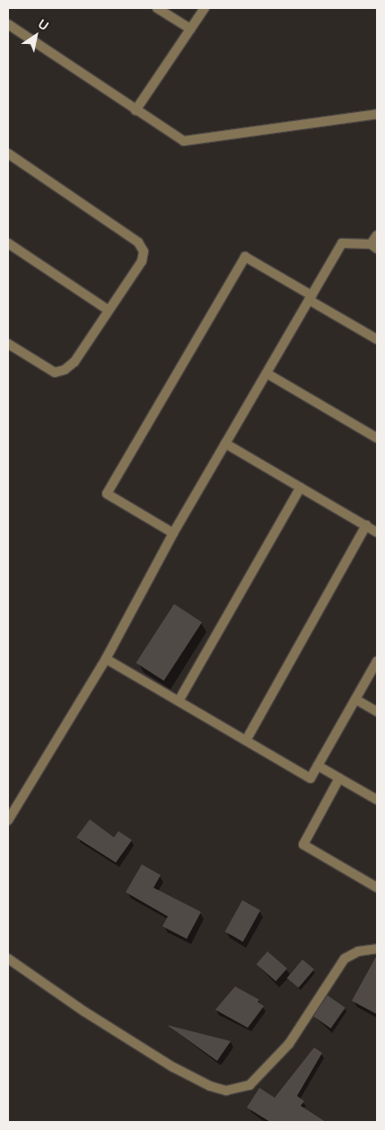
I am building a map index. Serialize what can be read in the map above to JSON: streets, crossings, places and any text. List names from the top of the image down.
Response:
{
  "north": "top right"
}
